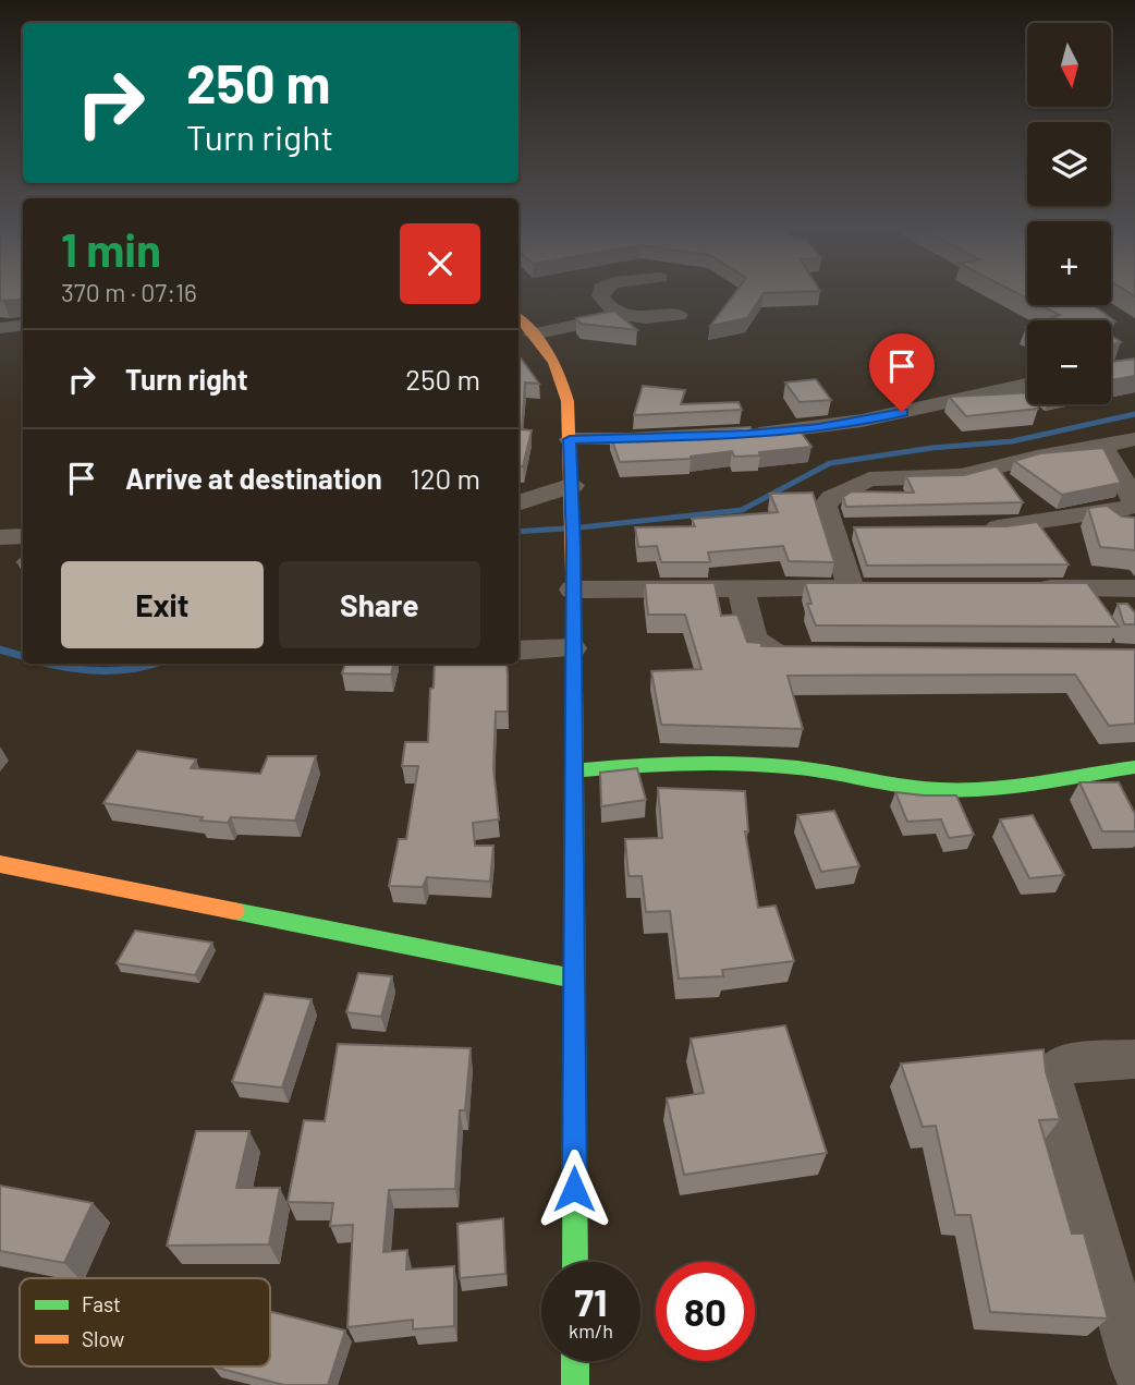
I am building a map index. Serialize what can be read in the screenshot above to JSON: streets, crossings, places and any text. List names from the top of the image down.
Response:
{
  "legend": ["Fast", "Slow"],
  "north": "bottom",
  "page": {
    "map_buttons": ["+", "−"],
    "turn": ["250 m", "Turn right"],
    "heading": ["1 min", "370 m · 07:16"],
    "list": [
      {
        "name": "Turn right",
        "value": "250 m"
      },
      {
        "name": "Arrive at destination",
        "value": "120 m"
      }
    ],
    "buttons": ["Exit", "Share"],
    "speed": "71 km/h",
    "limit": "80"
  }
}
